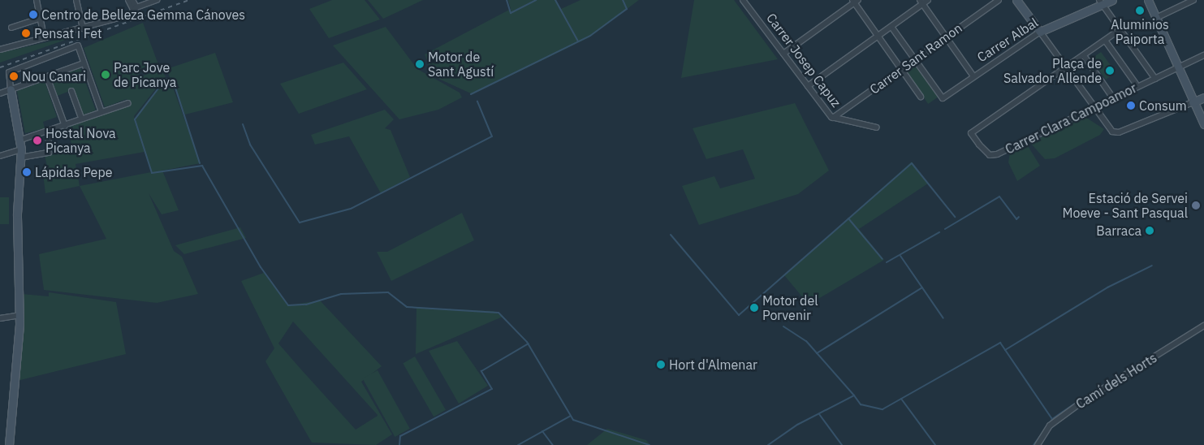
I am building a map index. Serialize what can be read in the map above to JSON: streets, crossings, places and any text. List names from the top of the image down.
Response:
{
  "streets": {
    "street": [
      "Carrer Albal",
      "Carrer Sant Ramon",
      "Carrer Josep Capuz",
      "Carrer Clara Campoamor",
      "Camí dels Horts"
    ]
  },
  "crossings": [
    ["Carrer Albal", "Carrer Sant Ramon"],
    ["Carrer Sant Ramon", "Carrer Josep Capuz"]
  ],
  "places": [
    "Aluminios Paiporta",
    "Centro de Belleza Gemma Cánoves",
    "Pensat i Fet",
    "Motor de Sant Agustí",
    "Plaça de Salvador Allende",
    "Parc Jove de Picanya",
    "Nou Canari",
    "Consum",
    "Hostal Nova Picanya",
    "Lápidas Pepe",
    "Estació de Servei Moeve - Sant Pasqual",
    "Barraca",
    "Motor del Porvenir",
    "Hort d'Almenar"
  ]
}
